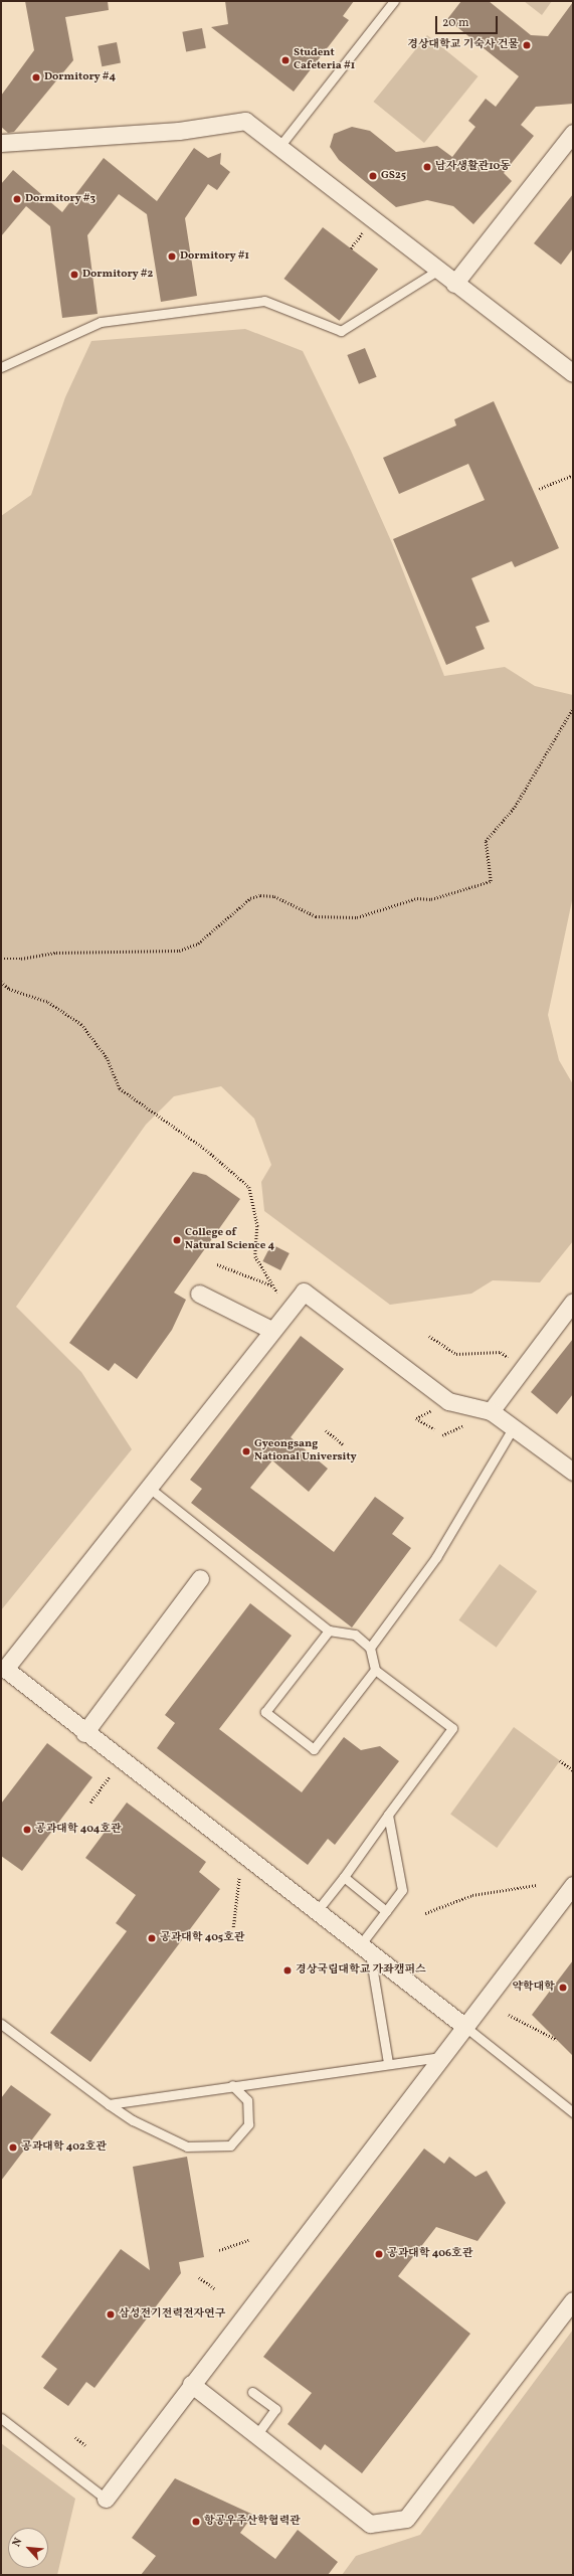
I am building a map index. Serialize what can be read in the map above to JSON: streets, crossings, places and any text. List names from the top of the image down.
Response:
{
  "places": [
    "경상대학교 기숙사 건물",
    "Student Cafeteria #1",
    "Dormitory #4",
    "남자생활관10동",
    "GS25",
    "Dormitory #3",
    "Dormitory #1",
    "Dormitory #2",
    "College of Natural Science 4",
    "Gyeongsang National University",
    "공과대학 404호관",
    "공과대학 405호관",
    "경상국립대학교 가좌캠퍼스",
    "약학대학",
    "공과대학 402호관",
    "공과대학 406호관",
    "삼성전기전력전자연구",
    "항공우주산학협력관"
  ],
  "scale_bar": "20 m",
  "north": "top left"
}
